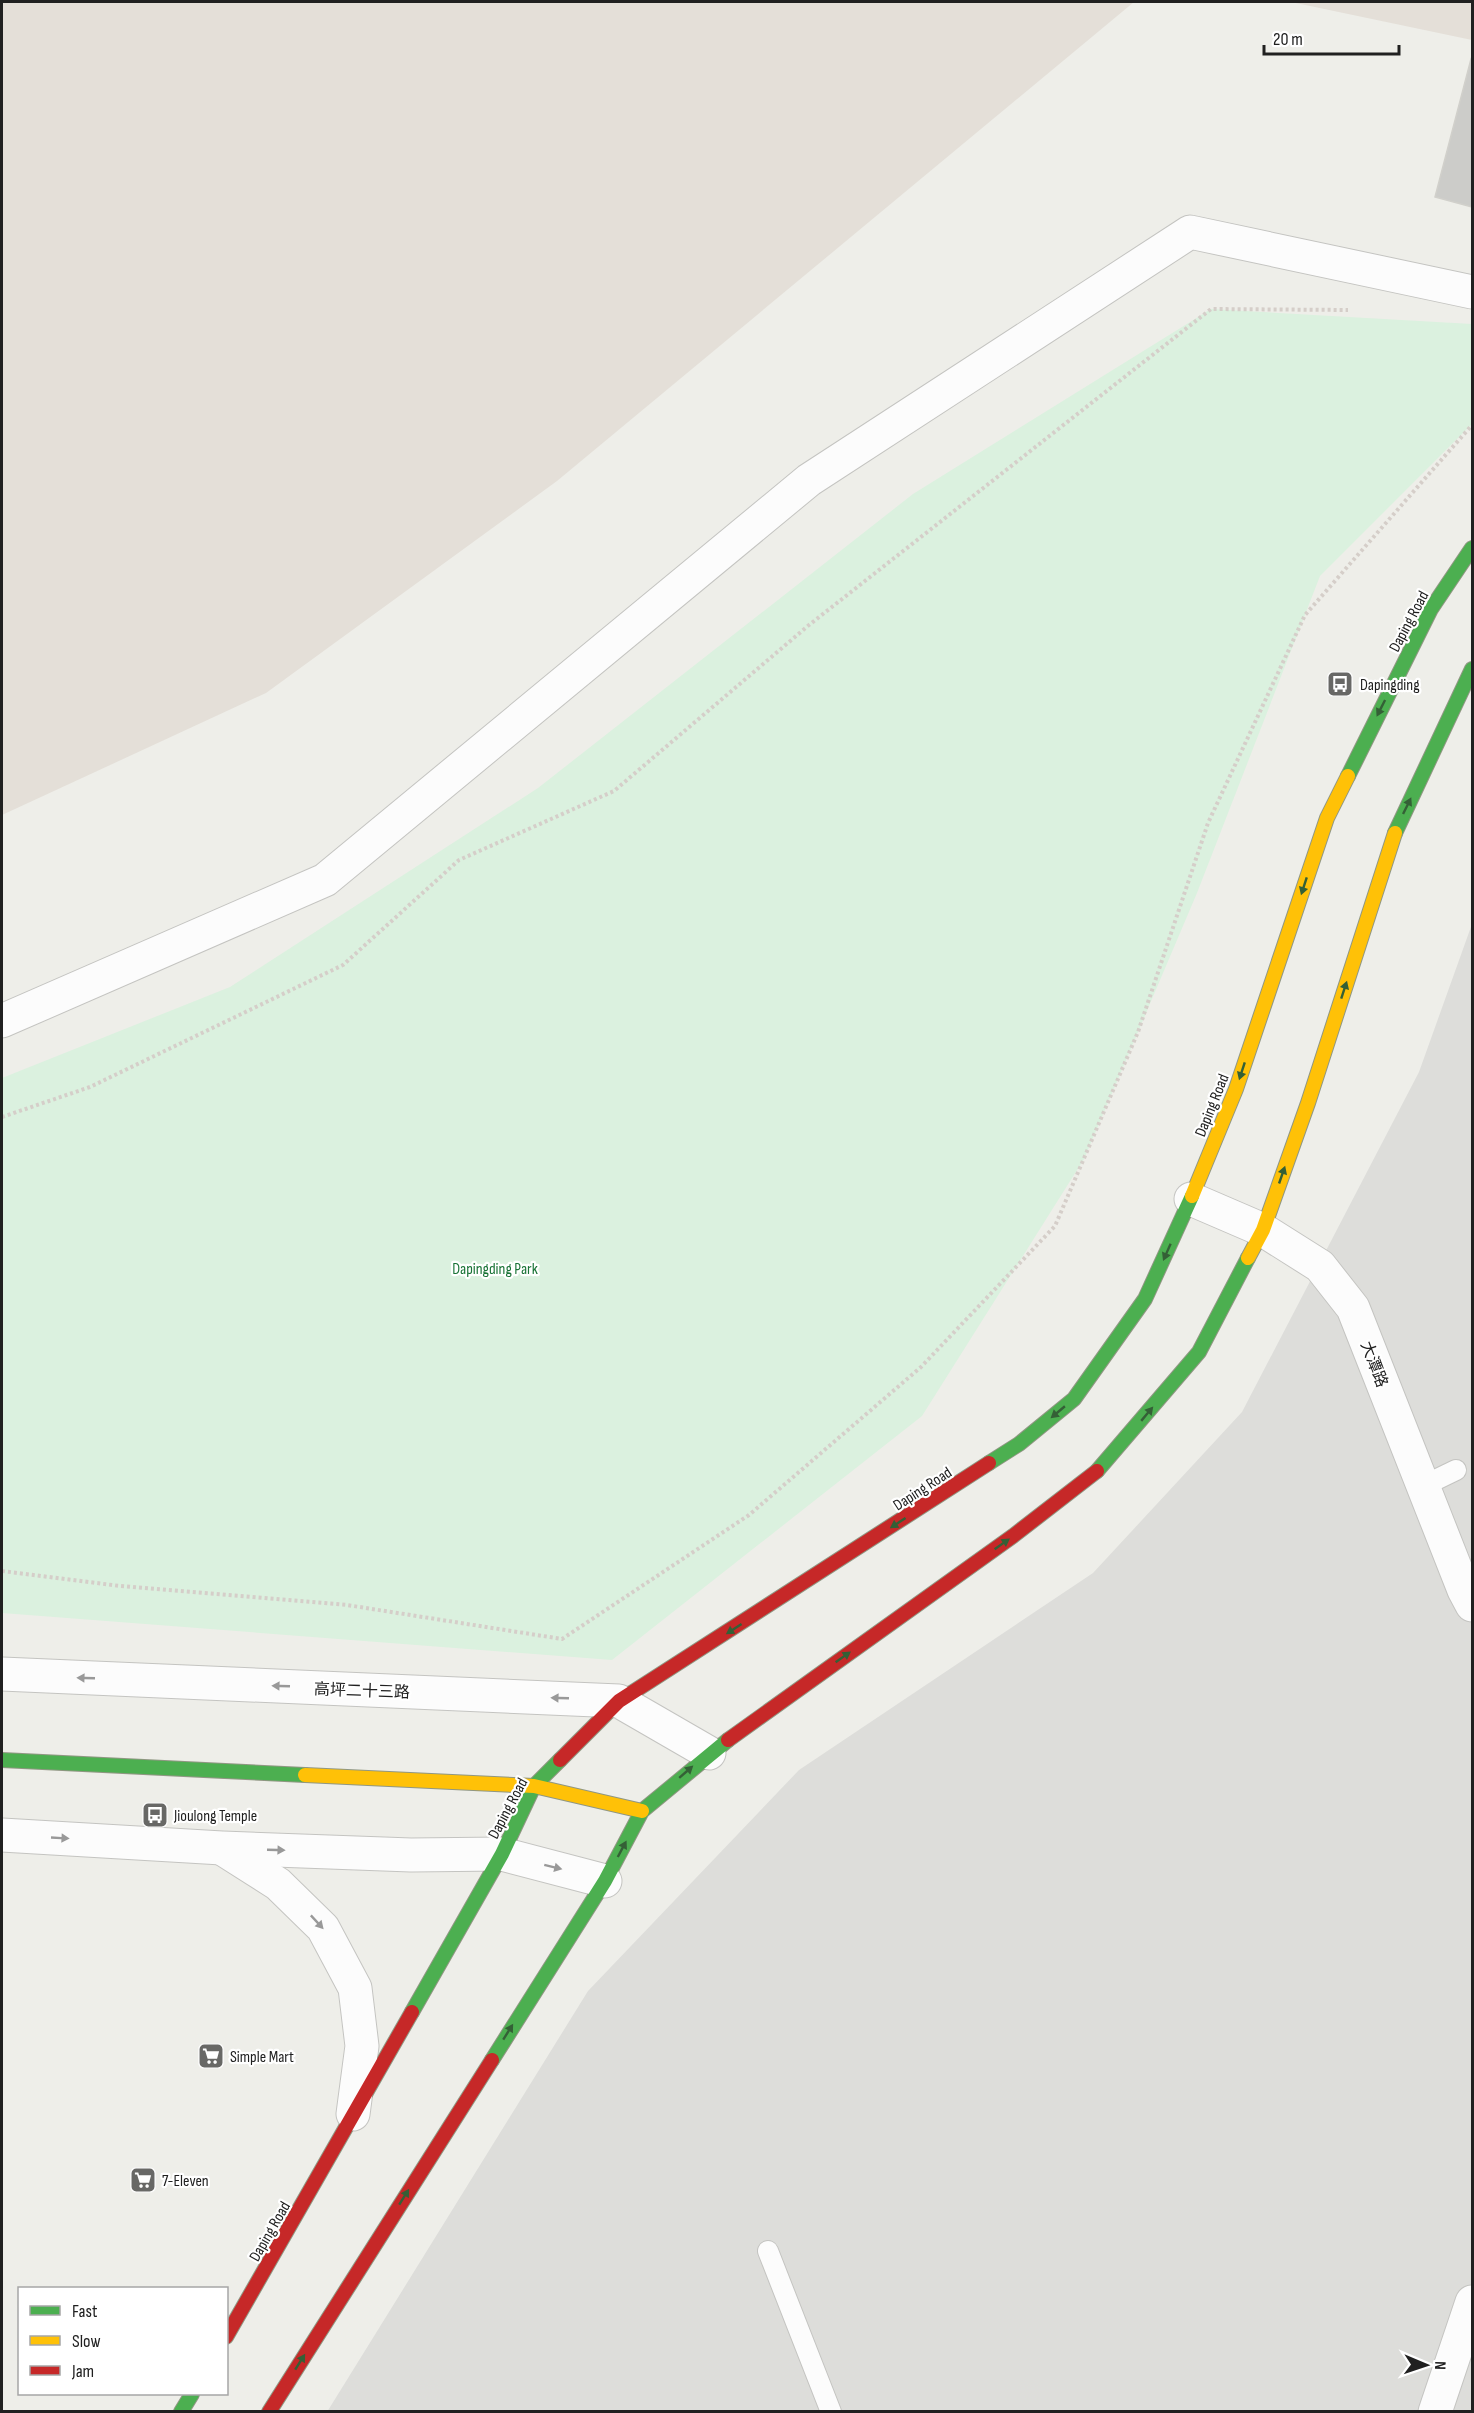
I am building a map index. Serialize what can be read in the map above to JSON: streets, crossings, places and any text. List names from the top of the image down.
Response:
{
  "streets": {
    "street": ["Daping Road", "大潭路", "高坪二十三路"]
  },
  "crossings": [
    ["Daping Road", "大潭路"],
    ["Daping Road", "高坪二十三路"]
  ],
  "parks": ["Dapingding Park"],
  "places": {
    "bus stop": ["Dapingding", "Jioulong Temple"],
    "supermarket": ["Simple Mart", "7-Eleven"]
  },
  "legend": ["Fast", "Slow", "Jam"],
  "scale_bar": "20 m",
  "north": "right"
}
